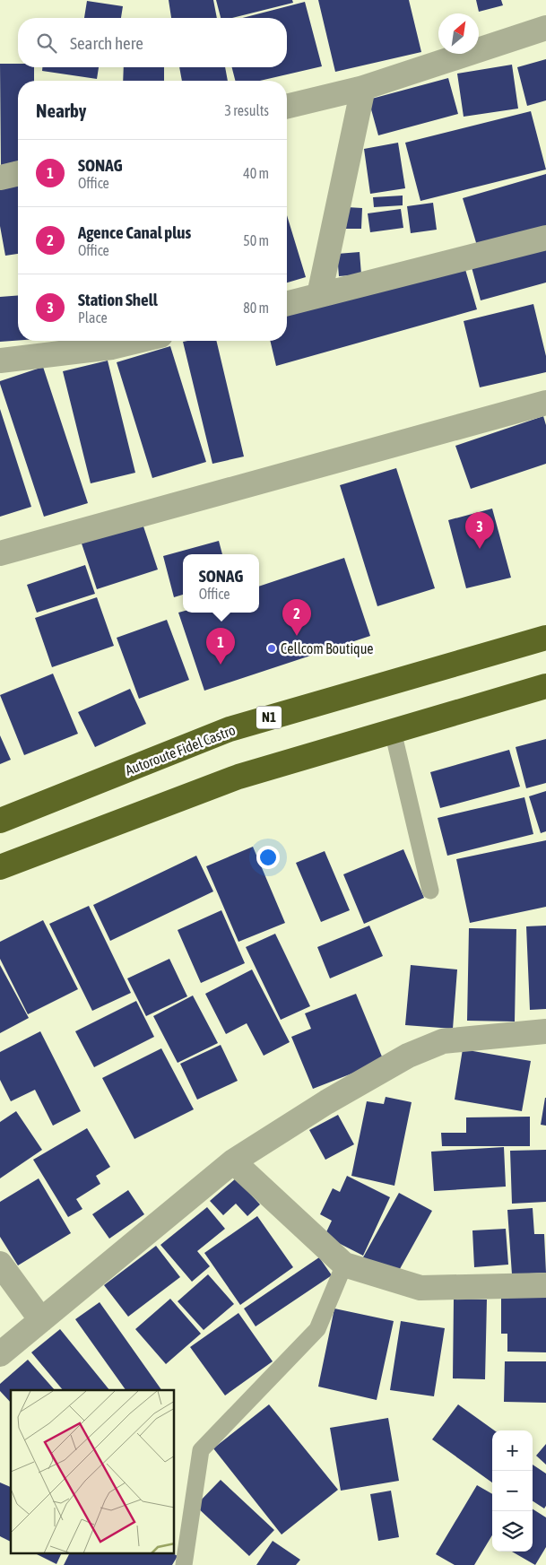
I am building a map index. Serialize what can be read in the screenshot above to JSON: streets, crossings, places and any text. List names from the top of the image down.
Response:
{
  "streets": {
    "highway": ["N1", "Autoroute Fidel Castro"]
  },
  "places": ["Cellcom Boutique"],
  "north": "top right",
  "page": {
    "search": "Search here",
    "heading": ["Nearby", "3 results"],
    "list": [
      {
        "mark": "1",
        "name": "SONAG",
        "note": "Office",
        "value": "40 m"
      },
      {
        "mark": "2",
        "name": "Agence Canal plus",
        "note": "Office",
        "value": "50 m"
      },
      {
        "mark": "3",
        "name": "Station Shell",
        "note": "Place",
        "value": "80 m"
      }
    ],
    "pins": ["3", "2", "1"],
    "popup": ["SONAG", "Office"],
    "map_buttons": ["+", "−"]
  }
}
